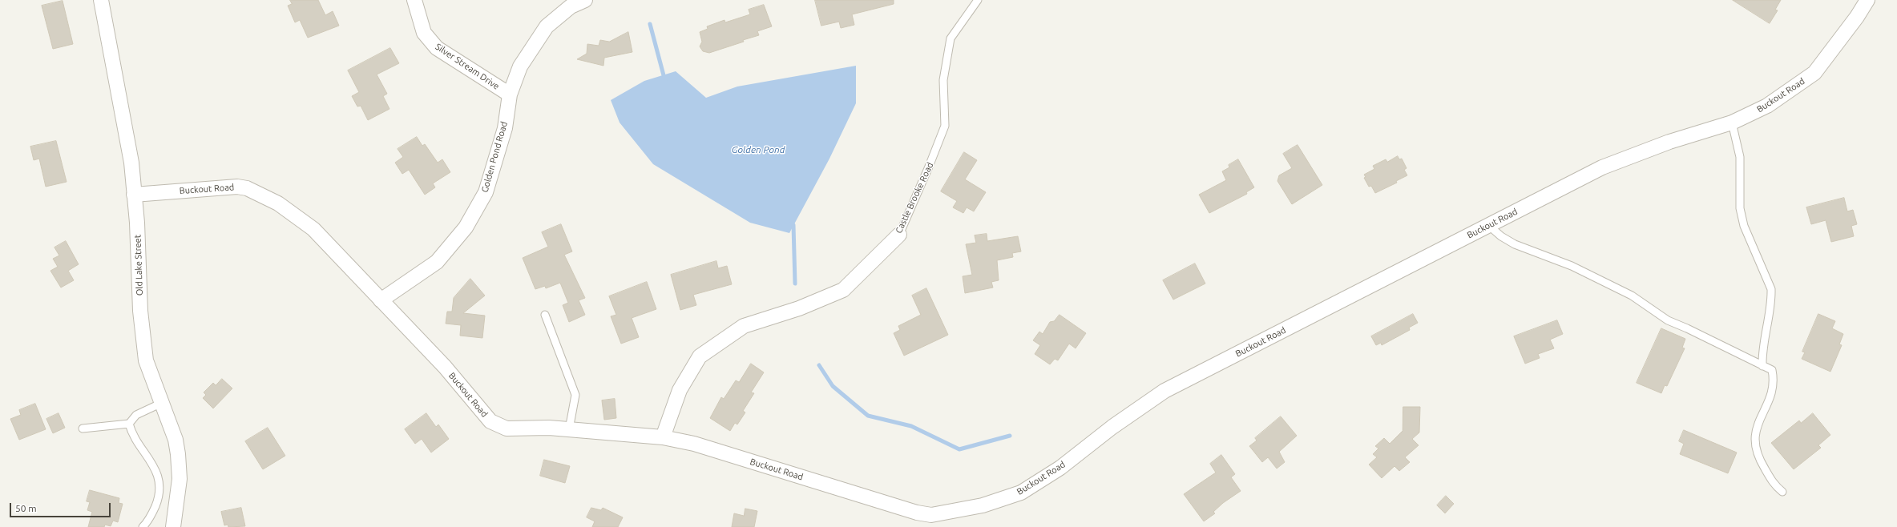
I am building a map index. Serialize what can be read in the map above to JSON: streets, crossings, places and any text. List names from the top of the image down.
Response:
{
  "streets": {
    "street": [
      "Silver Stream Drive",
      "Buckout Road",
      "Golden Pond Road",
      "Castle Brooke Road",
      "Old Lake Street"
    ]
  },
  "crossings": [
    ["Silver Stream Drive", "Golden Pond Road"],
    ["Buckout Road", "Golden Pond Road"],
    ["Buckout Road", "Castle Brooke Road"],
    ["Buckout Road", "Old Lake Street"]
  ],
  "water": ["Golden Pond"],
  "scale_bar": "50 m"
}
